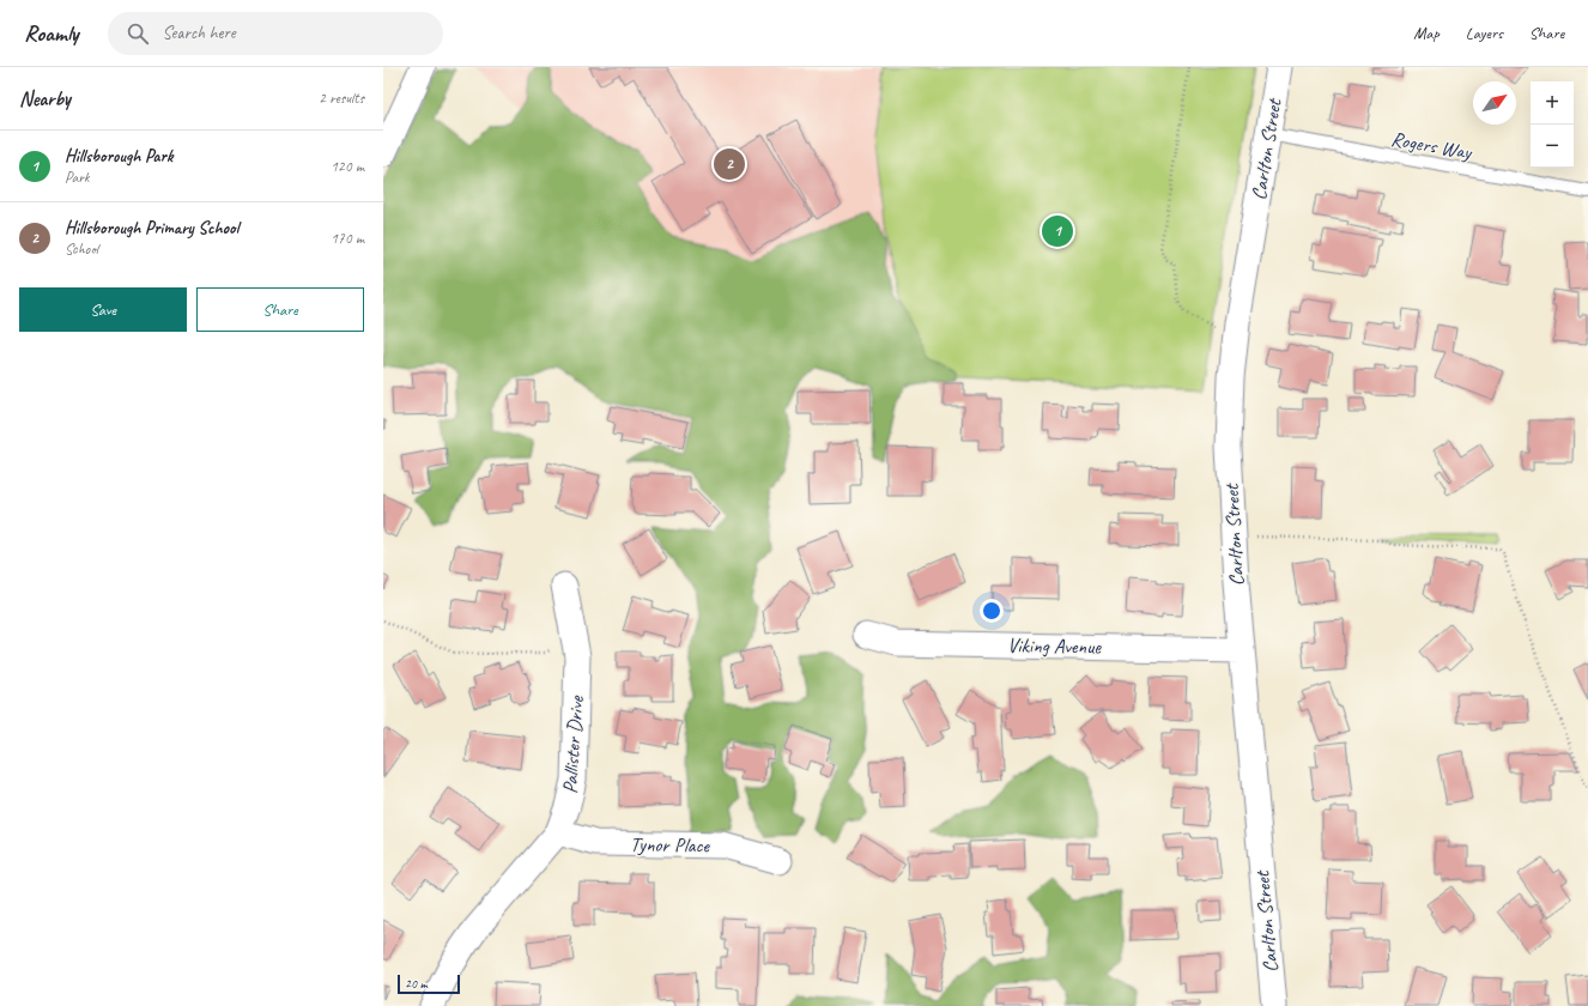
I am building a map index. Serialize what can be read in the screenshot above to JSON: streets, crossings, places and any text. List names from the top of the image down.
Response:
{
  "streets": {
    "street": [
      "Carlton Street",
      "Viking Avenue",
      "Pallister Drive",
      "Tynor Place"
    ],
    "lane": ["Rogers Way"]
  },
  "crossings": [
    ["Rogers Way", "Carlton Street"],
    ["Carlton Street", "Viking Avenue"],
    ["Pallister Drive", "Tynor Place"]
  ],
  "scale_bar": "20 m",
  "north": "top right",
  "page": {
    "header": "Roamly",
    "search": "Search here",
    "nav": ["Map", "Layers", "Share"],
    "heading": ["Nearby", "2 results"],
    "map_buttons": ["+", "−"],
    "list": [
      {
        "mark": "1",
        "name": "Hillsborough Park",
        "note": "Park",
        "value": "120 m"
      },
      {
        "mark": "2",
        "name": "Hillsborough Primary School",
        "note": "School",
        "value": "170 m"
      }
    ],
    "pins": ["2", "1"],
    "buttons": ["Save", "Share"],
    "scale": "20 m"
  }
}
